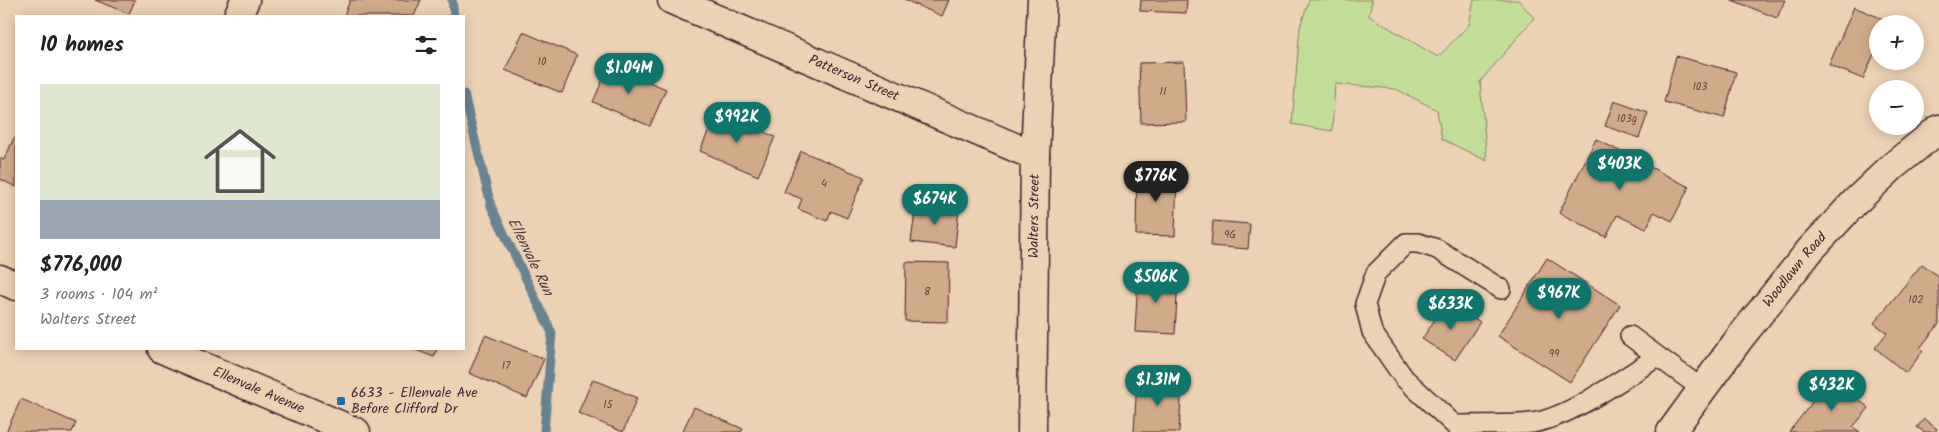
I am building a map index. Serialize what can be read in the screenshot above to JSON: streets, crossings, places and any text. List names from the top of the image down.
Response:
{
  "streets": {
    "street": [
      "Patterson Street",
      "Walters Street",
      "Woodlawn Road",
      "Ellenvale Avenue"
    ]
  },
  "crossings": [
    ["Patterson Street", "Walters Street"]
  ],
  "water": ["Ellenvale Run"],
  "places": {
    "transit": ["6633 - Ellenvale Ave Before Clifford Dr"]
  },
  "house_numbers": [
    "10",
    "103",
    "11",
    "103g",
    "4",
    "9G",
    "8",
    "102",
    "99",
    "17",
    "15"
  ],
  "page": {
    "map_buttons": ["+", "−"],
    "heading": "10 homes",
    "price": [
      "$1.04M",
      "$992K",
      "$403K",
      "$776K",
      "$674K",
      "$506K",
      "$967K",
      "$633K",
      "$1.31M",
      "$432K"
    ],
    "list": [
      {
        "name": "$776,000",
        "note": "3 rooms · 104 m² · Walters Street"
      }
    ]
  }
}
